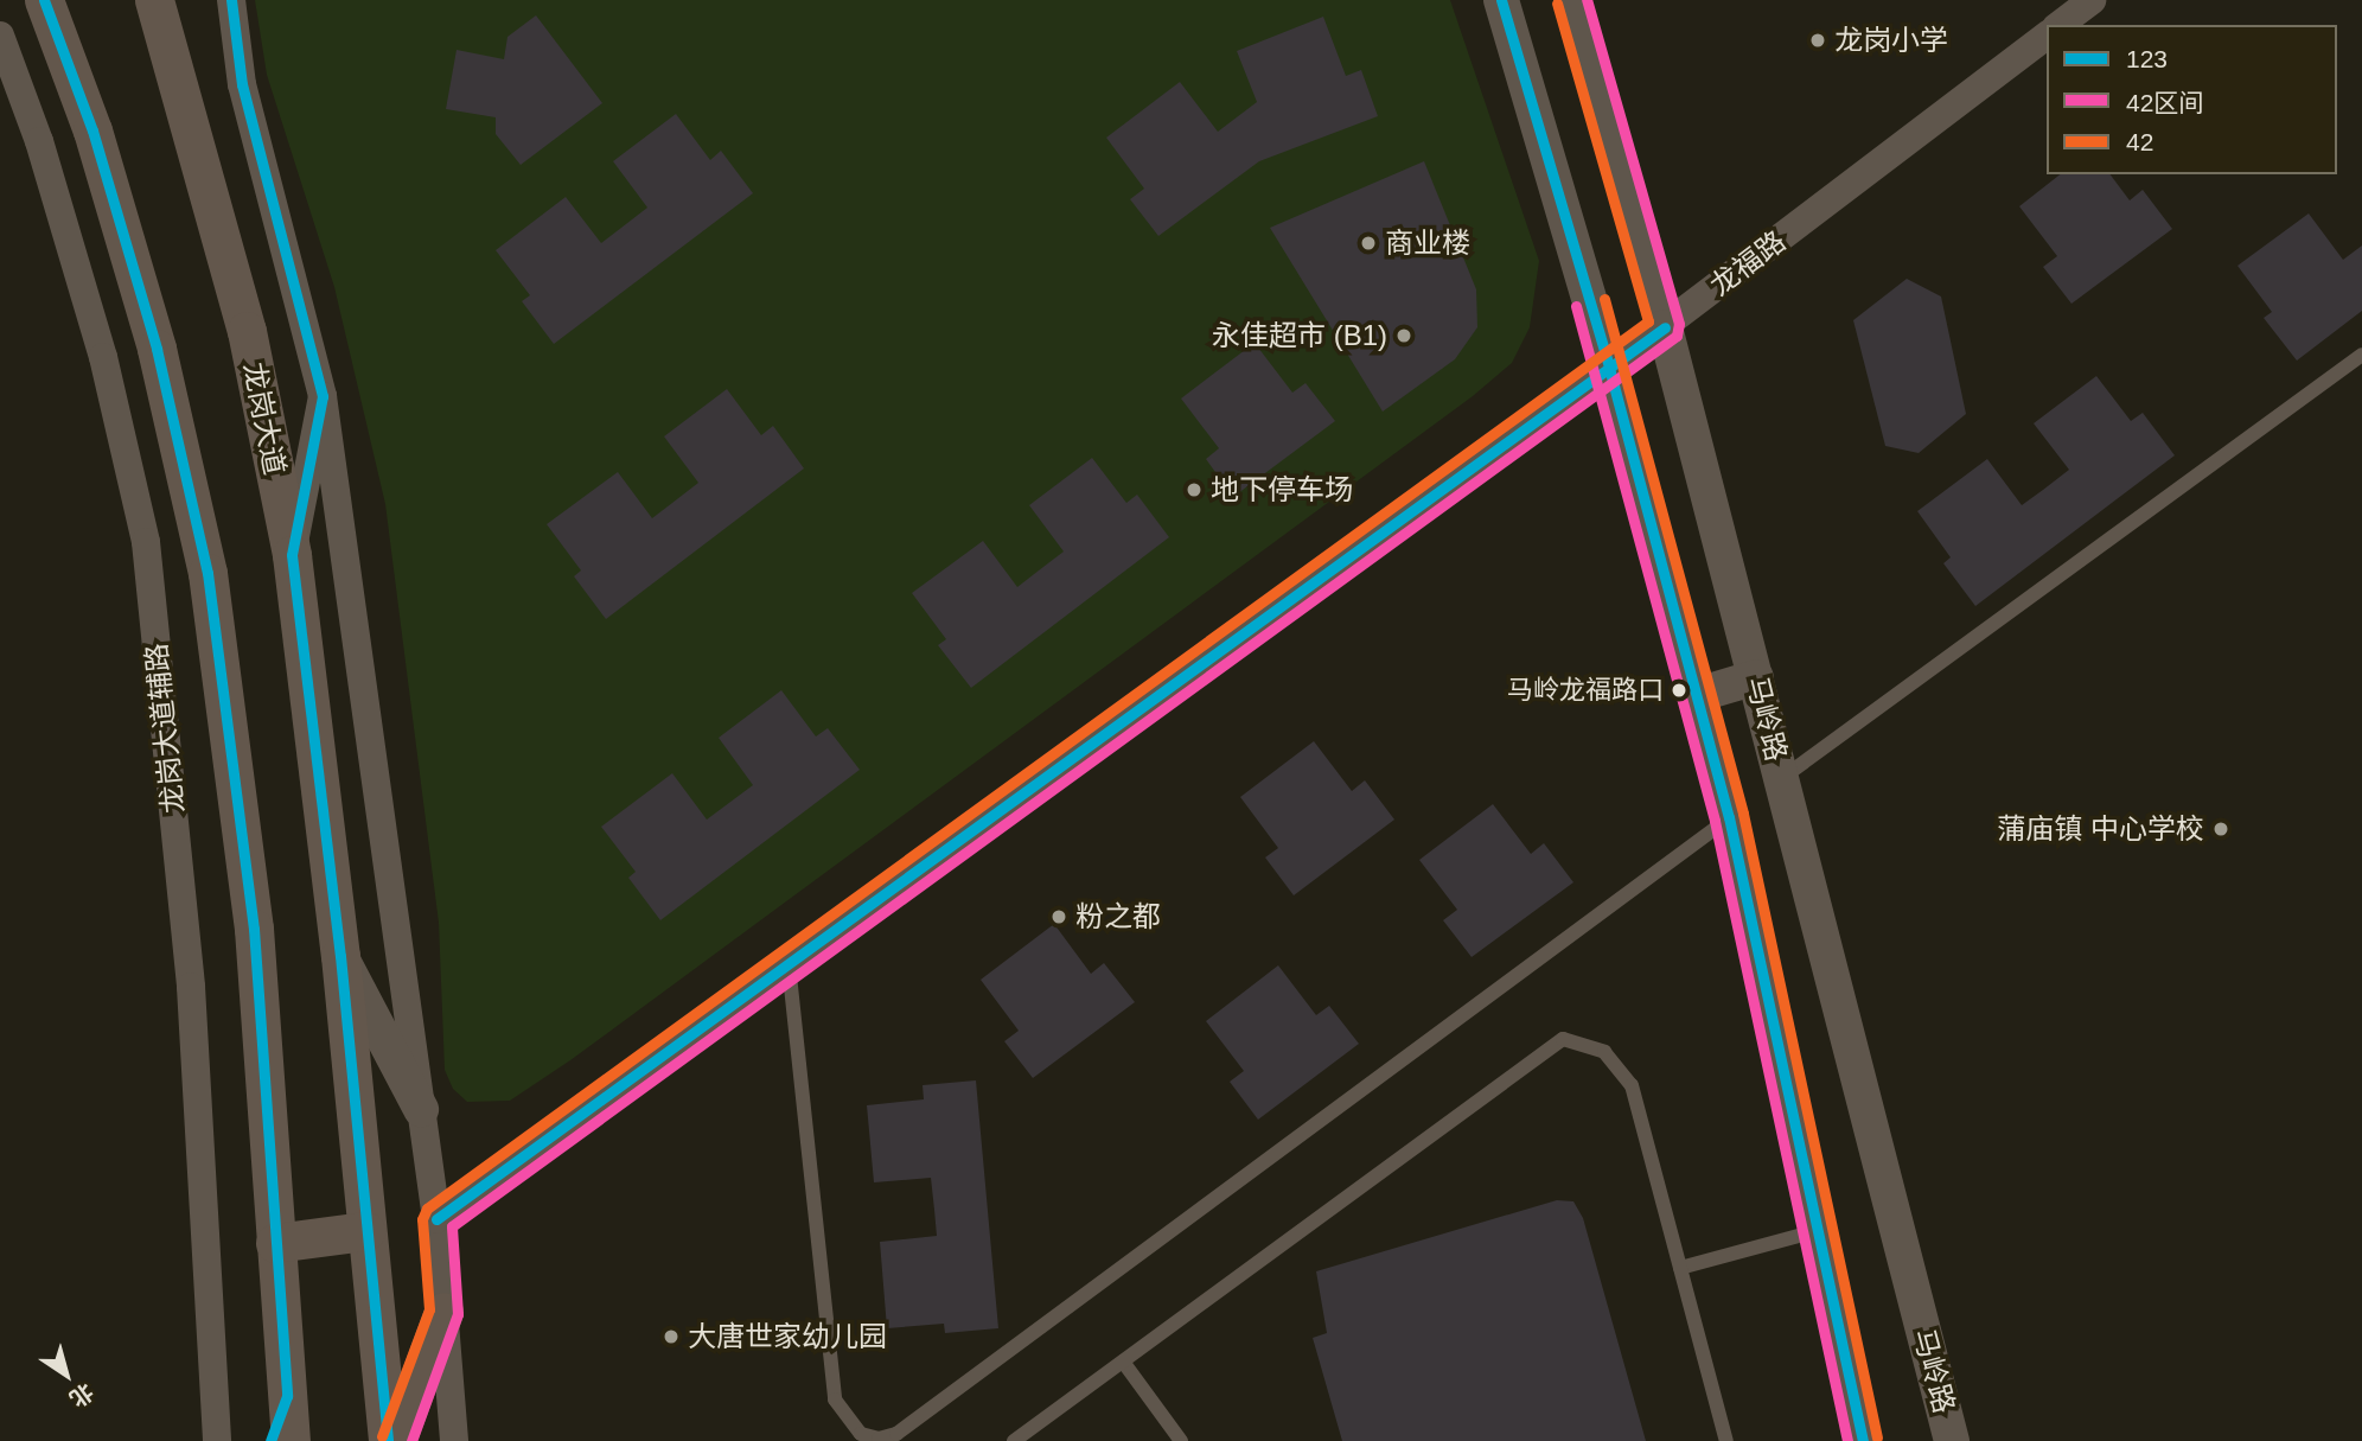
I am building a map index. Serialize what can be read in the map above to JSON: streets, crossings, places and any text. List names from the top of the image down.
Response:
{
  "streets": {
    "main road": ["龙岗大道"],
    "street": ["龙福路", "马岭路", "龙岗大道辅路"]
  },
  "crossings": [
    ["龙福路", "马岭路"]
  ],
  "places": [
    "龙岗小学",
    "商业楼",
    "永佳超市 (B1)",
    "地下停车场",
    "马岭龙福路口",
    "蒲庙镇 中心学校",
    "粉之都",
    "大唐世家幼儿园"
  ],
  "lines": ["transit line 123", "transit line 42区间", "transit line 42"],
  "legend": ["123", "42区间", "42"],
  "north": "bottom right"
}
